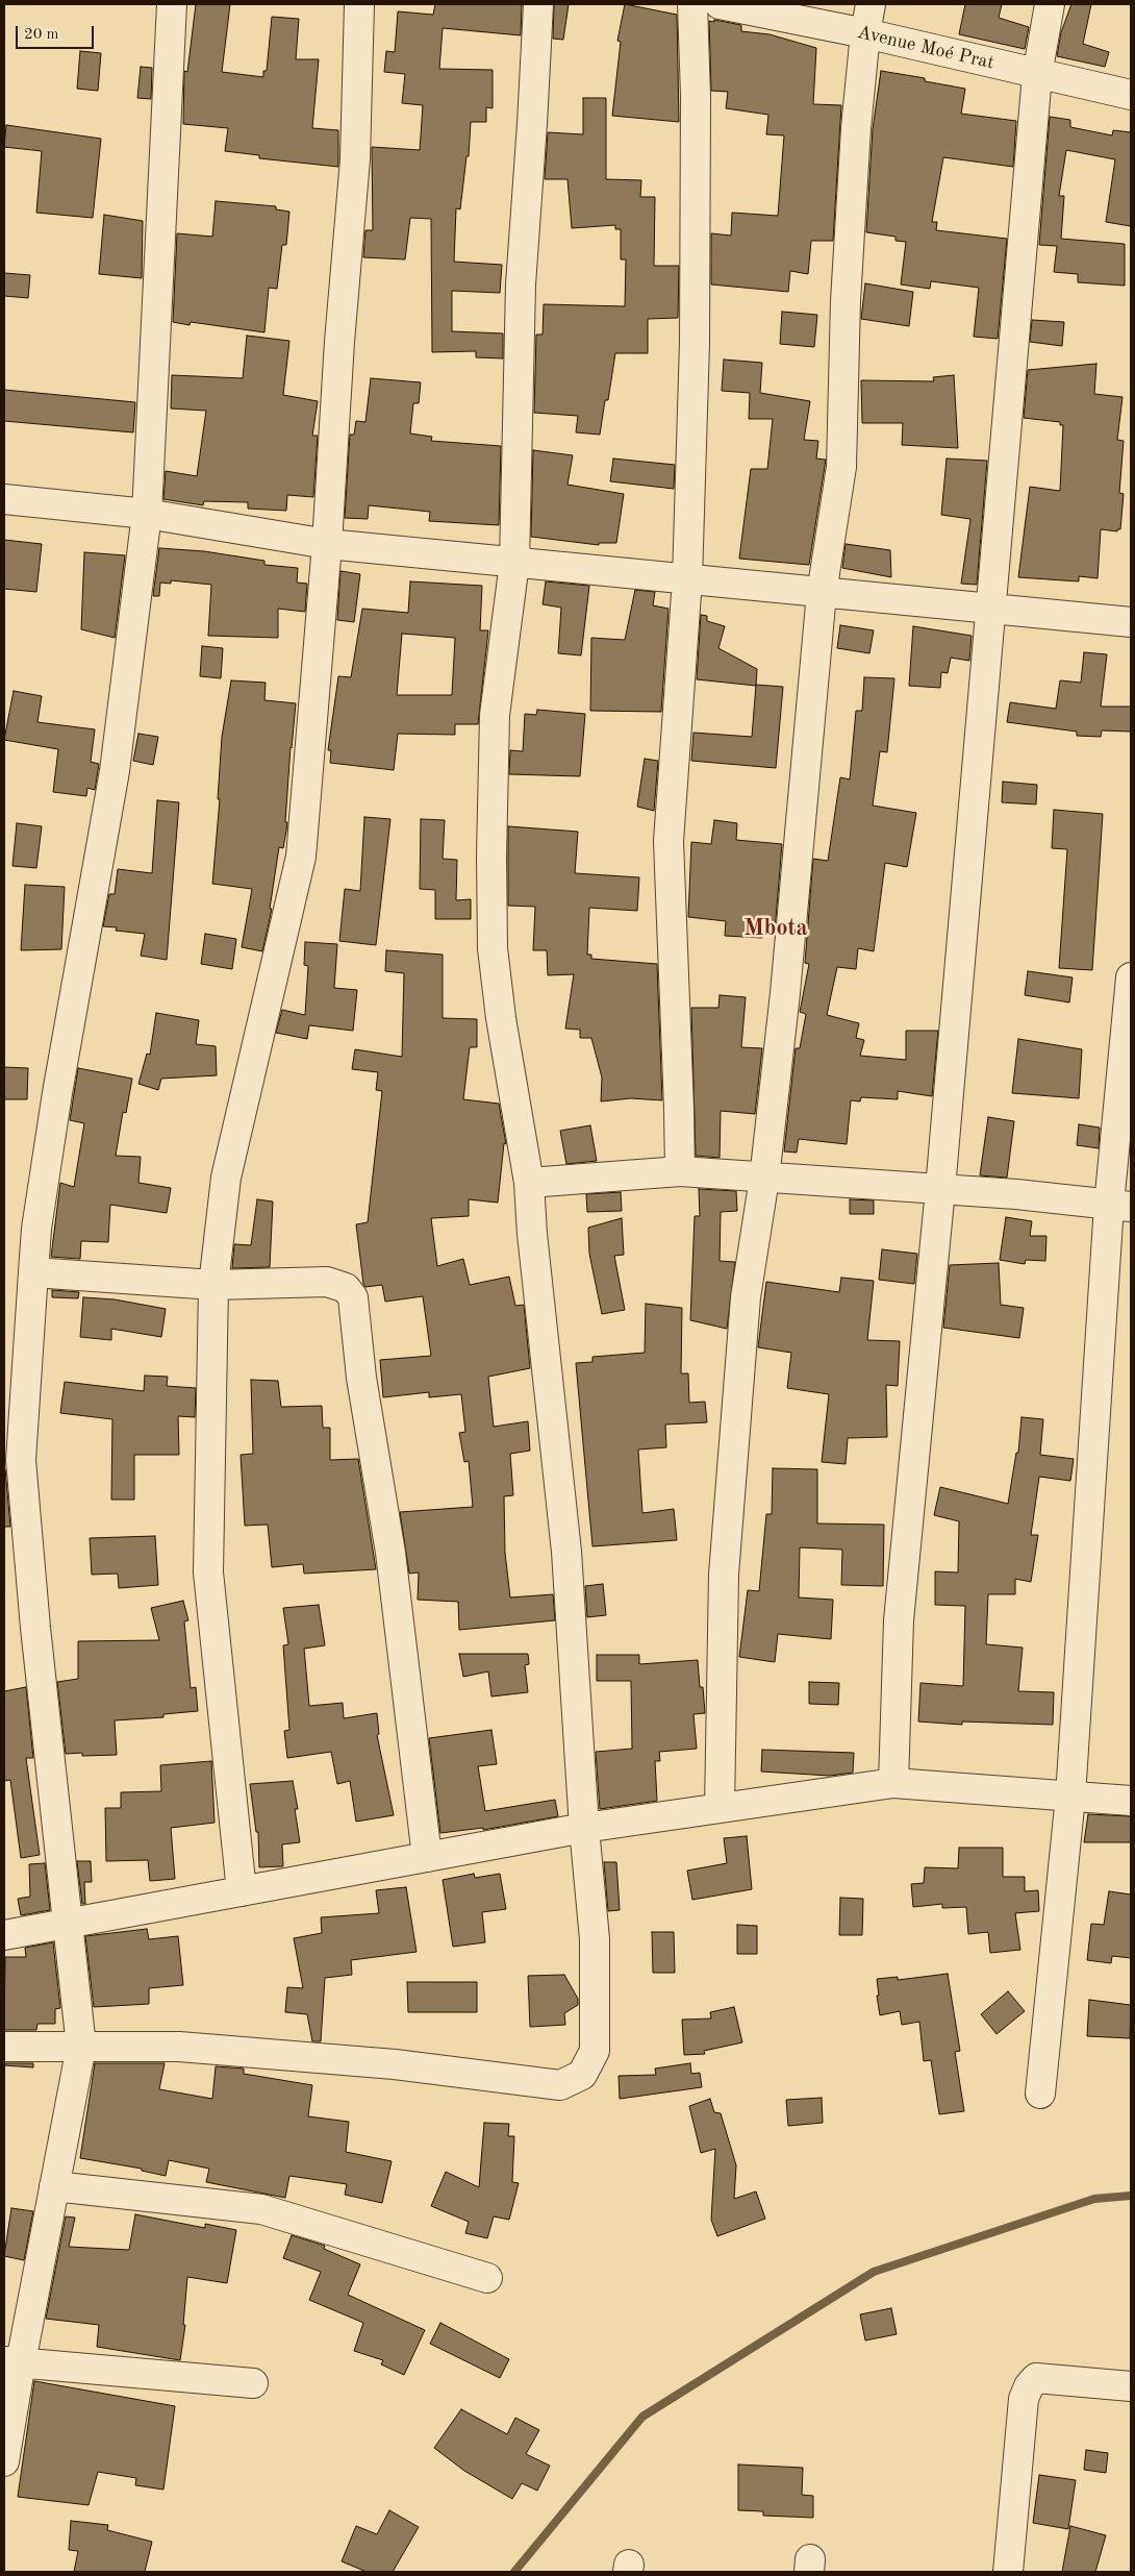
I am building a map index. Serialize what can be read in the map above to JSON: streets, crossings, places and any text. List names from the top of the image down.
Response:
{
  "streets": {
    "street": ["Avenue Moé Prat"]
  },
  "districts": ["Mbota"],
  "scale_bar": "20 m"
}
